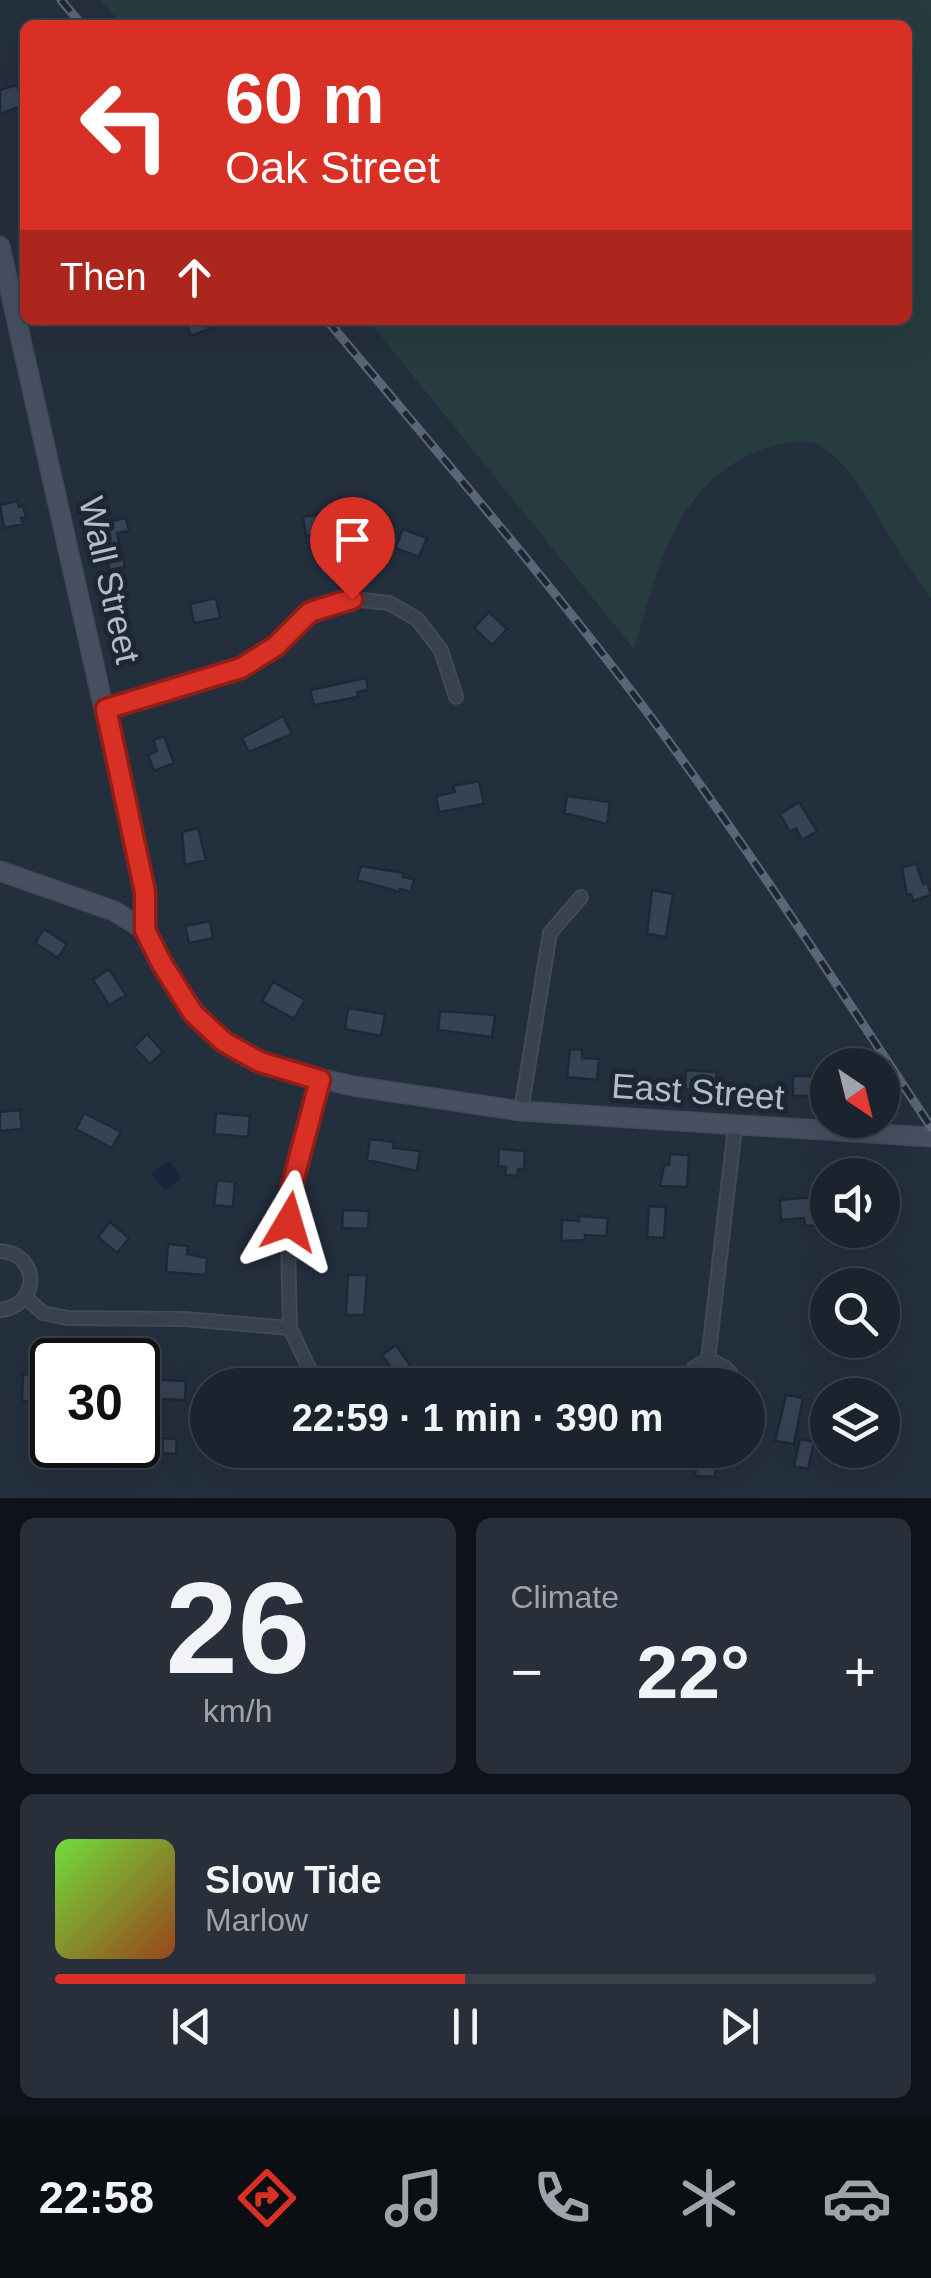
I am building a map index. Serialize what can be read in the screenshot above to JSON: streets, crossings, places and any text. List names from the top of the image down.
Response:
{
  "streets": {
    "main road": ["Wall Street", "East Street"]
  },
  "crossings": [
    ["Wall Street", "East Street"]
  ],
  "north": "bottom right",
  "page": {
    "turn": ["60 m", "Oak Street"],
    "then": "Then",
    "limit": "30",
    "trip": "22:59 · 1 min · 390 m",
    "tile": [
      ["26", "km/h"],
      "Climate"
    ],
    "heat": ["−", "22°", "+"],
    "song": ["Slow Tide", "Marlow"],
    "tabs": "22:58"
  }
}
